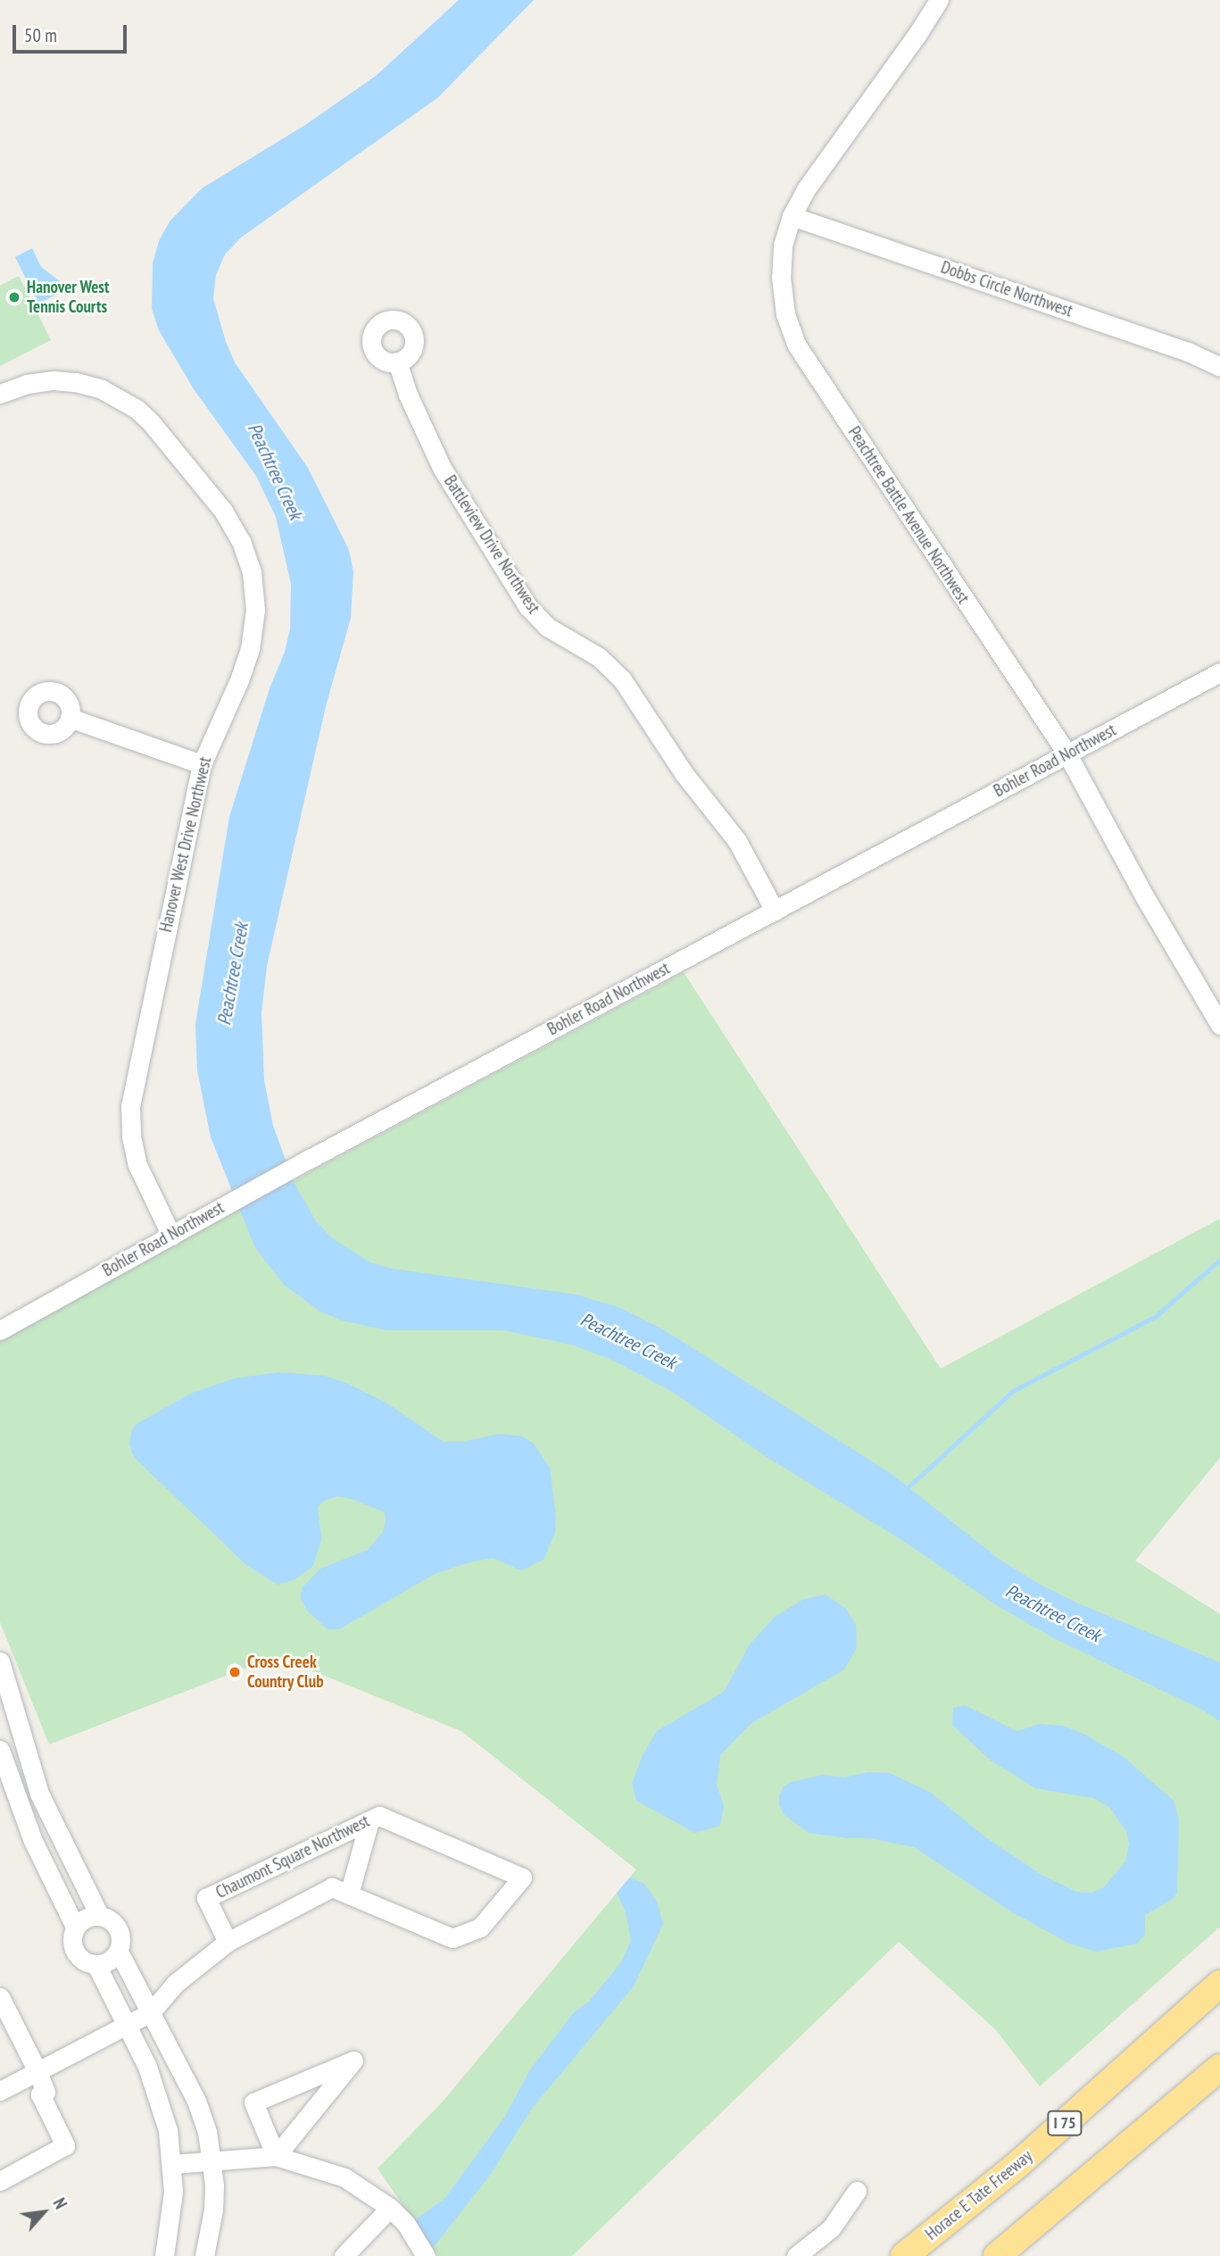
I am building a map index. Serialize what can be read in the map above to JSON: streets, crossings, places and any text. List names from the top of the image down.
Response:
{
  "streets": {
    "highway": ["I 75", "Horace E Tate Freeway"],
    "street": [
      "Dobbs Circle Northwest",
      "Peachtree Battle Avenue Northwest",
      "Battleview Drive Northwest",
      "Bohler Road Northwest",
      "Hanover West Drive Northwest",
      "Chaumont Square Northwest"
    ]
  },
  "crossings": [
    ["Dobbs Circle Northwest", "Peachtree Battle Avenue Northwest"],
    ["Peachtree Battle Avenue Northwest", "Bohler Road Northwest"],
    ["Battleview Drive Northwest", "Bohler Road Northwest"],
    ["Bohler Road Northwest", "Hanover West Drive Northwest"]
  ],
  "water": ["Peachtree Creek"],
  "places": ["Hanover West Tennis Courts", "Cross Creek Country Club"],
  "scale_bar": "50 m",
  "north": "top right"
}
